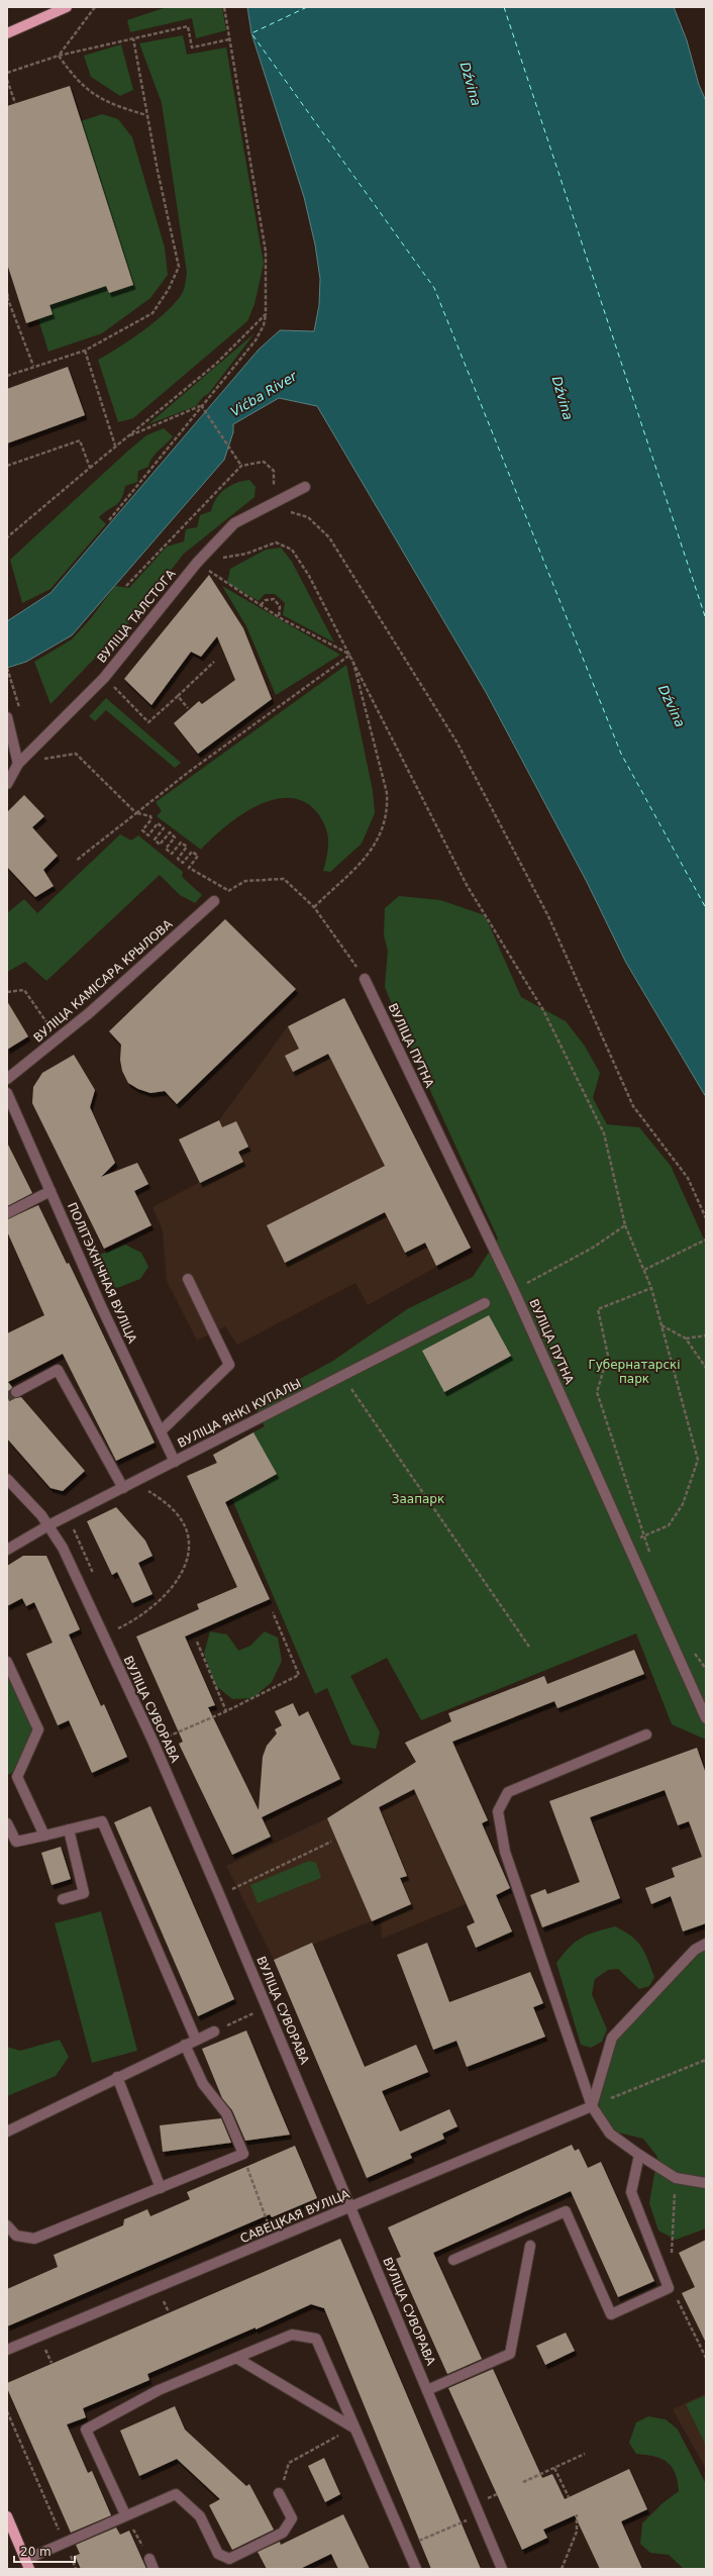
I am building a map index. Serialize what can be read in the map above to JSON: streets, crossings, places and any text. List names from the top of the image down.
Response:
{
  "streets": {
    "street": [
      "ВУЛІЦА ТАЛСТОГА",
      "ВУЛІЦА КАМІСАРА КРЫЛОВА",
      "ВУЛІЦА ПУТНА",
      "ПОЛІТЭХНІЧНАЯ ВУЛІЦА",
      "ВУЛІЦА ЯНКІ КУПАЛЫ",
      "ВУЛІЦА СУВОРАВА",
      "САВЕЦКАЯ ВУЛІЦА"
    ]
  },
  "crossings": [
    ["ПОЛІТЭХНІЧНАЯ ВУЛІЦА", "ВУЛІЦА ЯНКІ КУПАЛЫ"],
    ["ВУЛІЦА ЯНКІ КУПАЛЫ", "ВУЛІЦА СУВОРАВА"],
    ["ВУЛІЦА СУВОРАВА", "САВЕЦКАЯ ВУЛІЦА"]
  ],
  "water": ["Dźvina", "Vićba River"],
  "parks": ["Губернатарскі парк", "Заапарк"],
  "scale_bar": "20 m"
}
